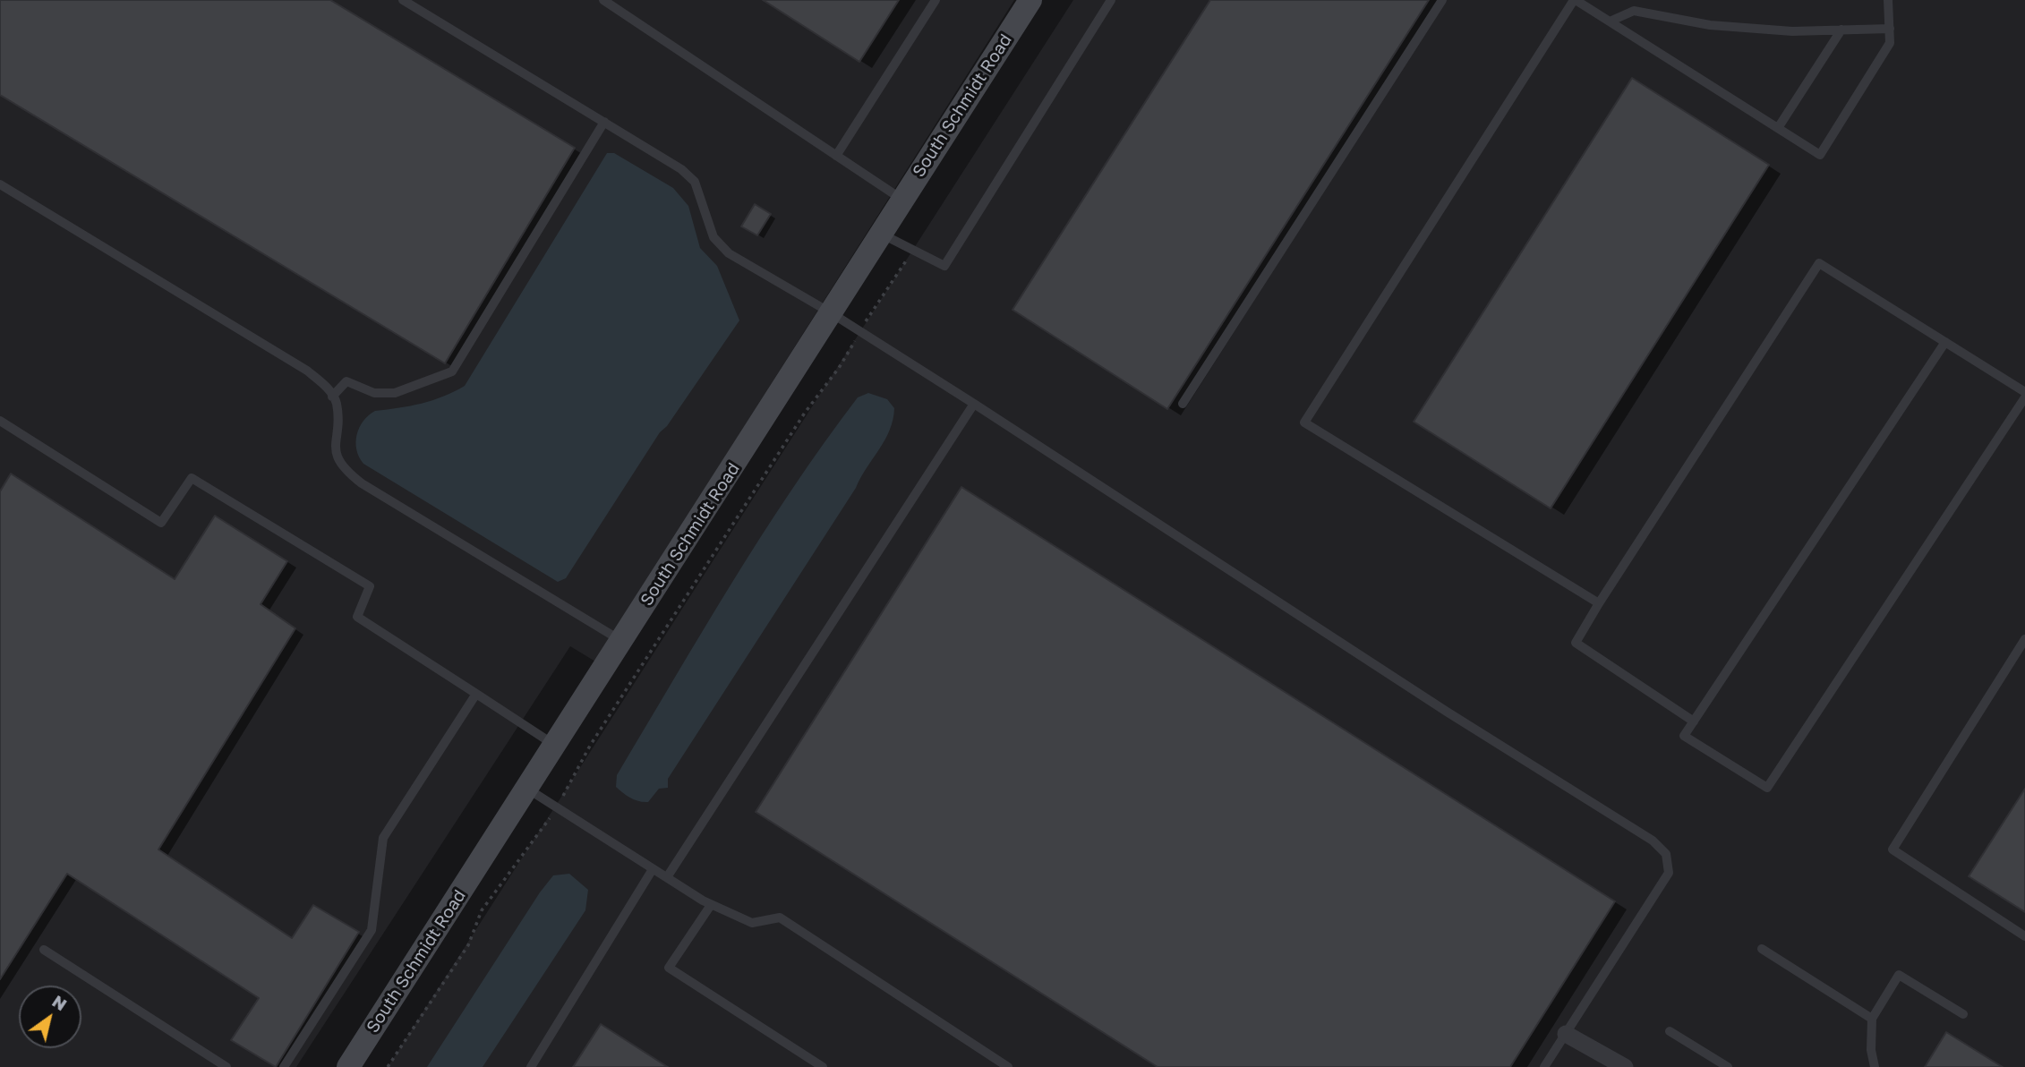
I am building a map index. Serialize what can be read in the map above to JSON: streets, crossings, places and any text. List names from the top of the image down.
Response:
{
  "streets": {
    "street": ["South Schmidt Road"]
  },
  "north": "top right"
}
